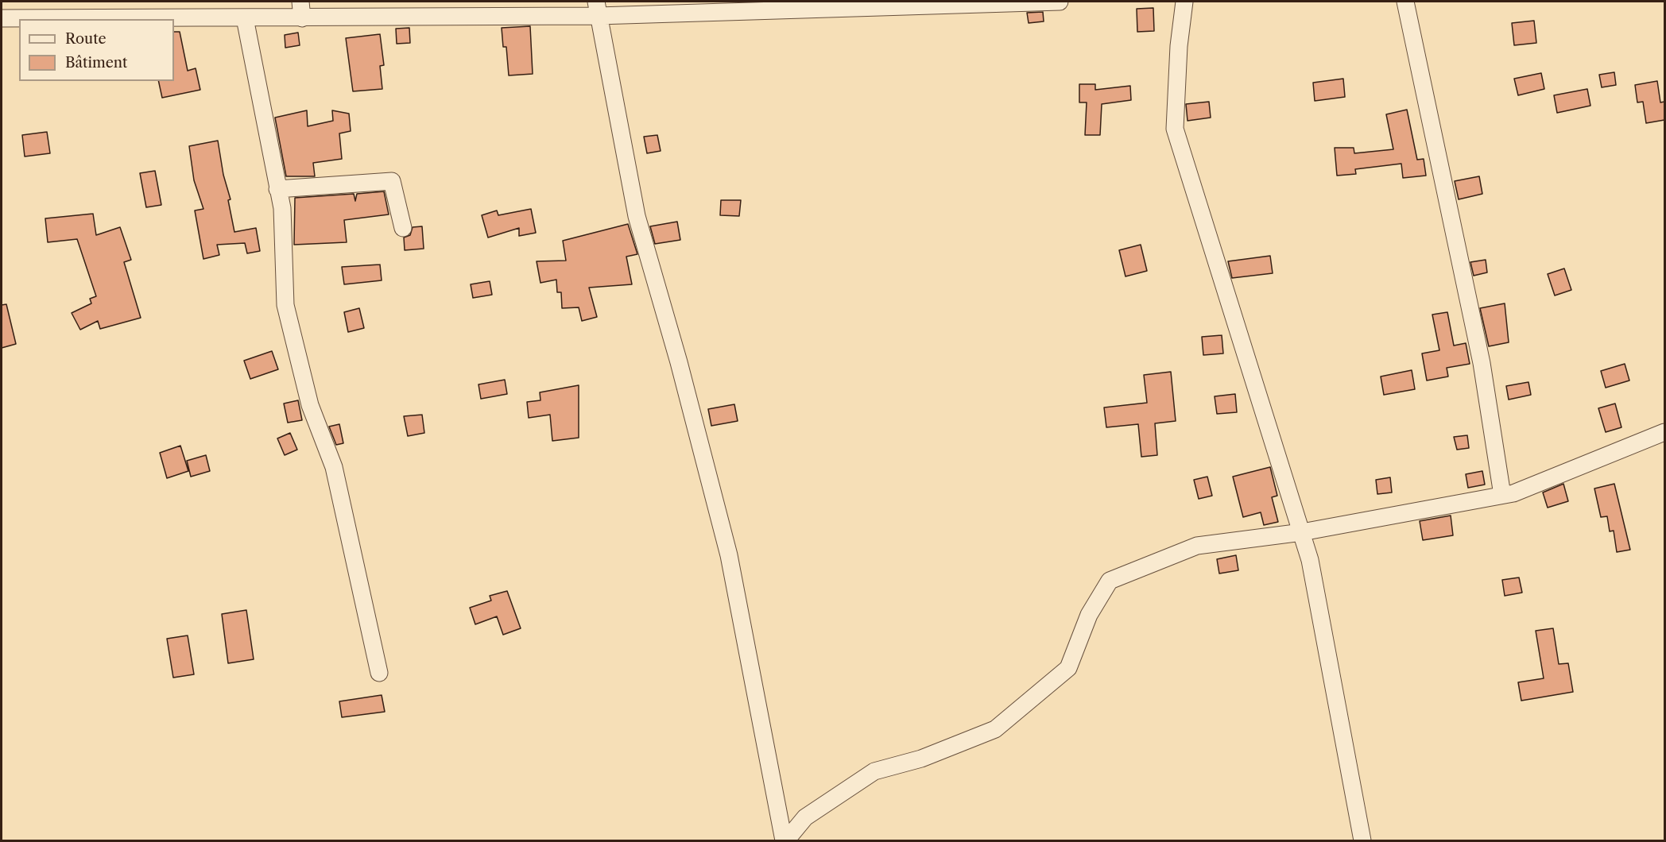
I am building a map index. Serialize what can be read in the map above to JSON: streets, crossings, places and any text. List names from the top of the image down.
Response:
{
  "legend": ["Route", "Bâtiment"]
}
